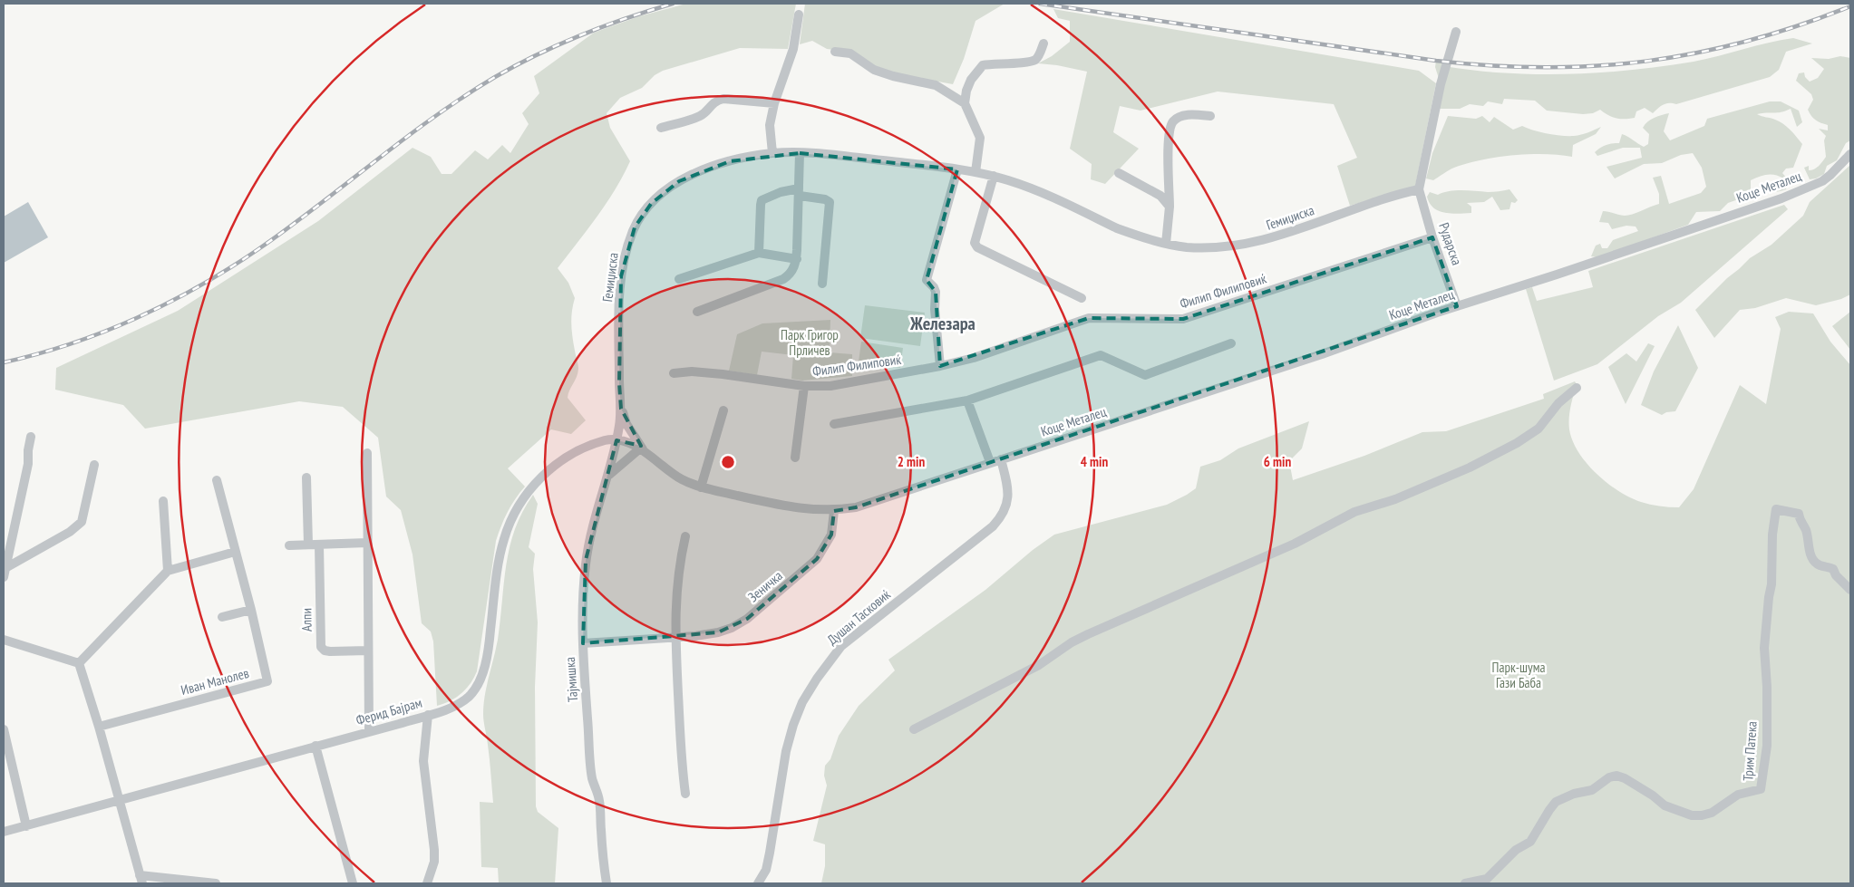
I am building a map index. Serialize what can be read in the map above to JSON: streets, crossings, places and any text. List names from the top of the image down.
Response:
{
  "streets": {
    "street": [
      "Коце Металец",
      "Гемиџиска",
      "Рударска",
      "Филип Филиповиќ",
      "Зеничка",
      "Душан Тасковиќ",
      "Алпи",
      "Тајмишка",
      "Иван Манолев",
      "Ферид Бајрам",
      "Трим Патека"
    ]
  },
  "crossings": [
    ["Коце Металец", "Гемиџиска"],
    ["Коце Металец", "Рударска"],
    ["Коце Металец", "Зеничка"],
    ["Коце Металец", "Душан Тасковиќ"],
    ["Коце Металец", "Тајмишка"],
    ["Коце Металец", "Ферид Бајрам"],
    ["Гемиџиска", "Рударска"],
    ["Гемиџиска", "Тајмишка"],
    ["Гемиџиска", "Ферид Бајрам"],
    ["Рударска", "Филип Филиповиќ"],
    ["Зеничка", "Тајмишка"],
    ["Тајмишка", "Ферид Бајрам"]
  ],
  "districts": ["Железара"],
  "parks": ["Парк Григор Прличев", "Парк-шума Гази Баба"],
  "rings": ["2 min", "4 min", "6 min"]
}
